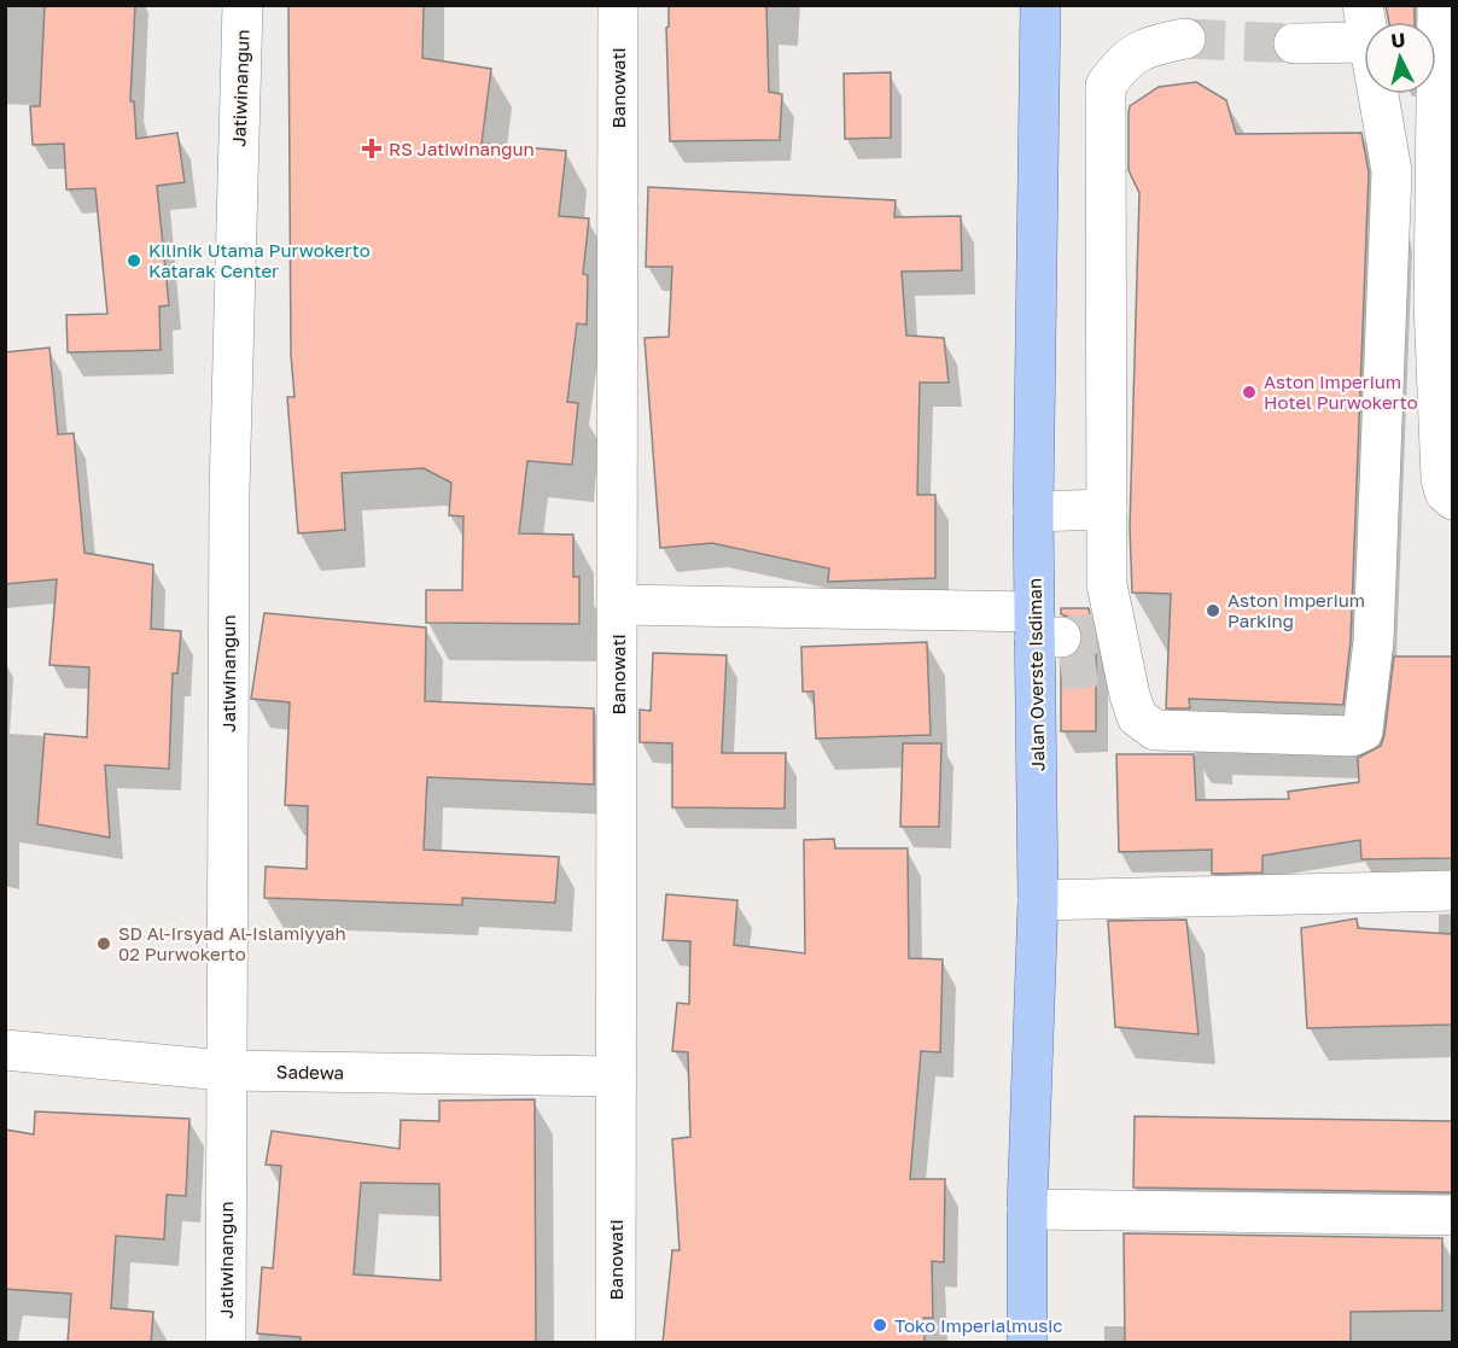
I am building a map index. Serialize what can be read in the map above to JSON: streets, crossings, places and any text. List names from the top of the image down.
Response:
{
  "streets": {
    "main road": ["Jalan Overste Isdiman"],
    "street": ["Jatiwinangun", "Banowati", "Sadewa"]
  },
  "crossings": [
    ["Jatiwinangun", "Sadewa"],
    ["Banowati", "Sadewa"]
  ],
  "places": {
    "health": ["RS Jatiwinangun"],
    "other": [
      "Kilinik Utama Purwokerto Katarak Center",
      "Aston Imperium Hotel Purwokerto",
      "Aston Imperium Parking",
      "SD Al-Irsyad Al-Islamiyyah 02 Purwokerto",
      "Toko Imperialmusic"
    ]
  },
  "north": "top"
}
